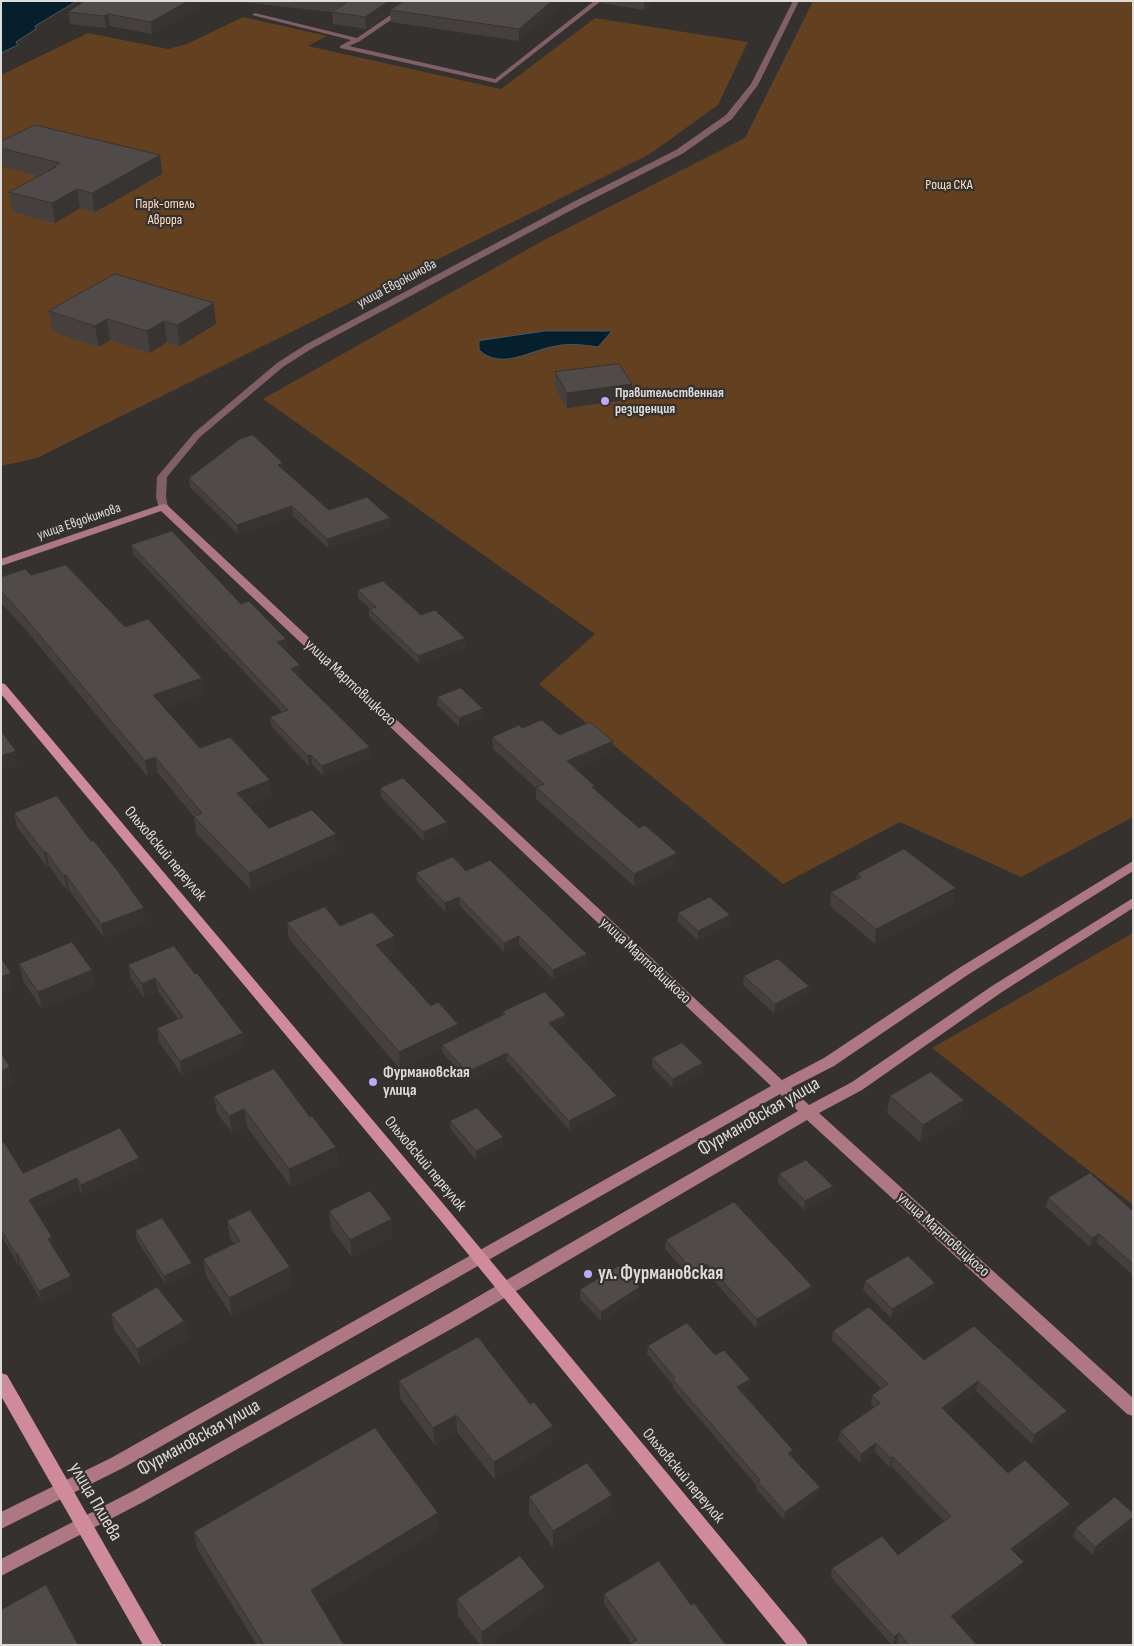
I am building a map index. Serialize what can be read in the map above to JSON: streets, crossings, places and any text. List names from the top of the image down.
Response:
{
  "streets": {
    "main road": [
      "улица Евдокимова",
      "улица Мартовицкого",
      "Ольховский переулок",
      "Фурмановская улица",
      "улица Плиева"
    ]
  },
  "crossings": [
    ["улица Евдокимова", "улица Мартовицкого"],
    ["улица Мартовицкого", "Фурмановская улица"],
    ["Ольховский переулок", "Фурмановская улица"],
    ["Фурмановская улица", "улица Плиева"]
  ],
  "parks": ["Роща СКА", "Парк-отель Аврора"],
  "places": ["Правительственная резиденция", "Фурмановская улица", "ул. Фурмановская"]
}
